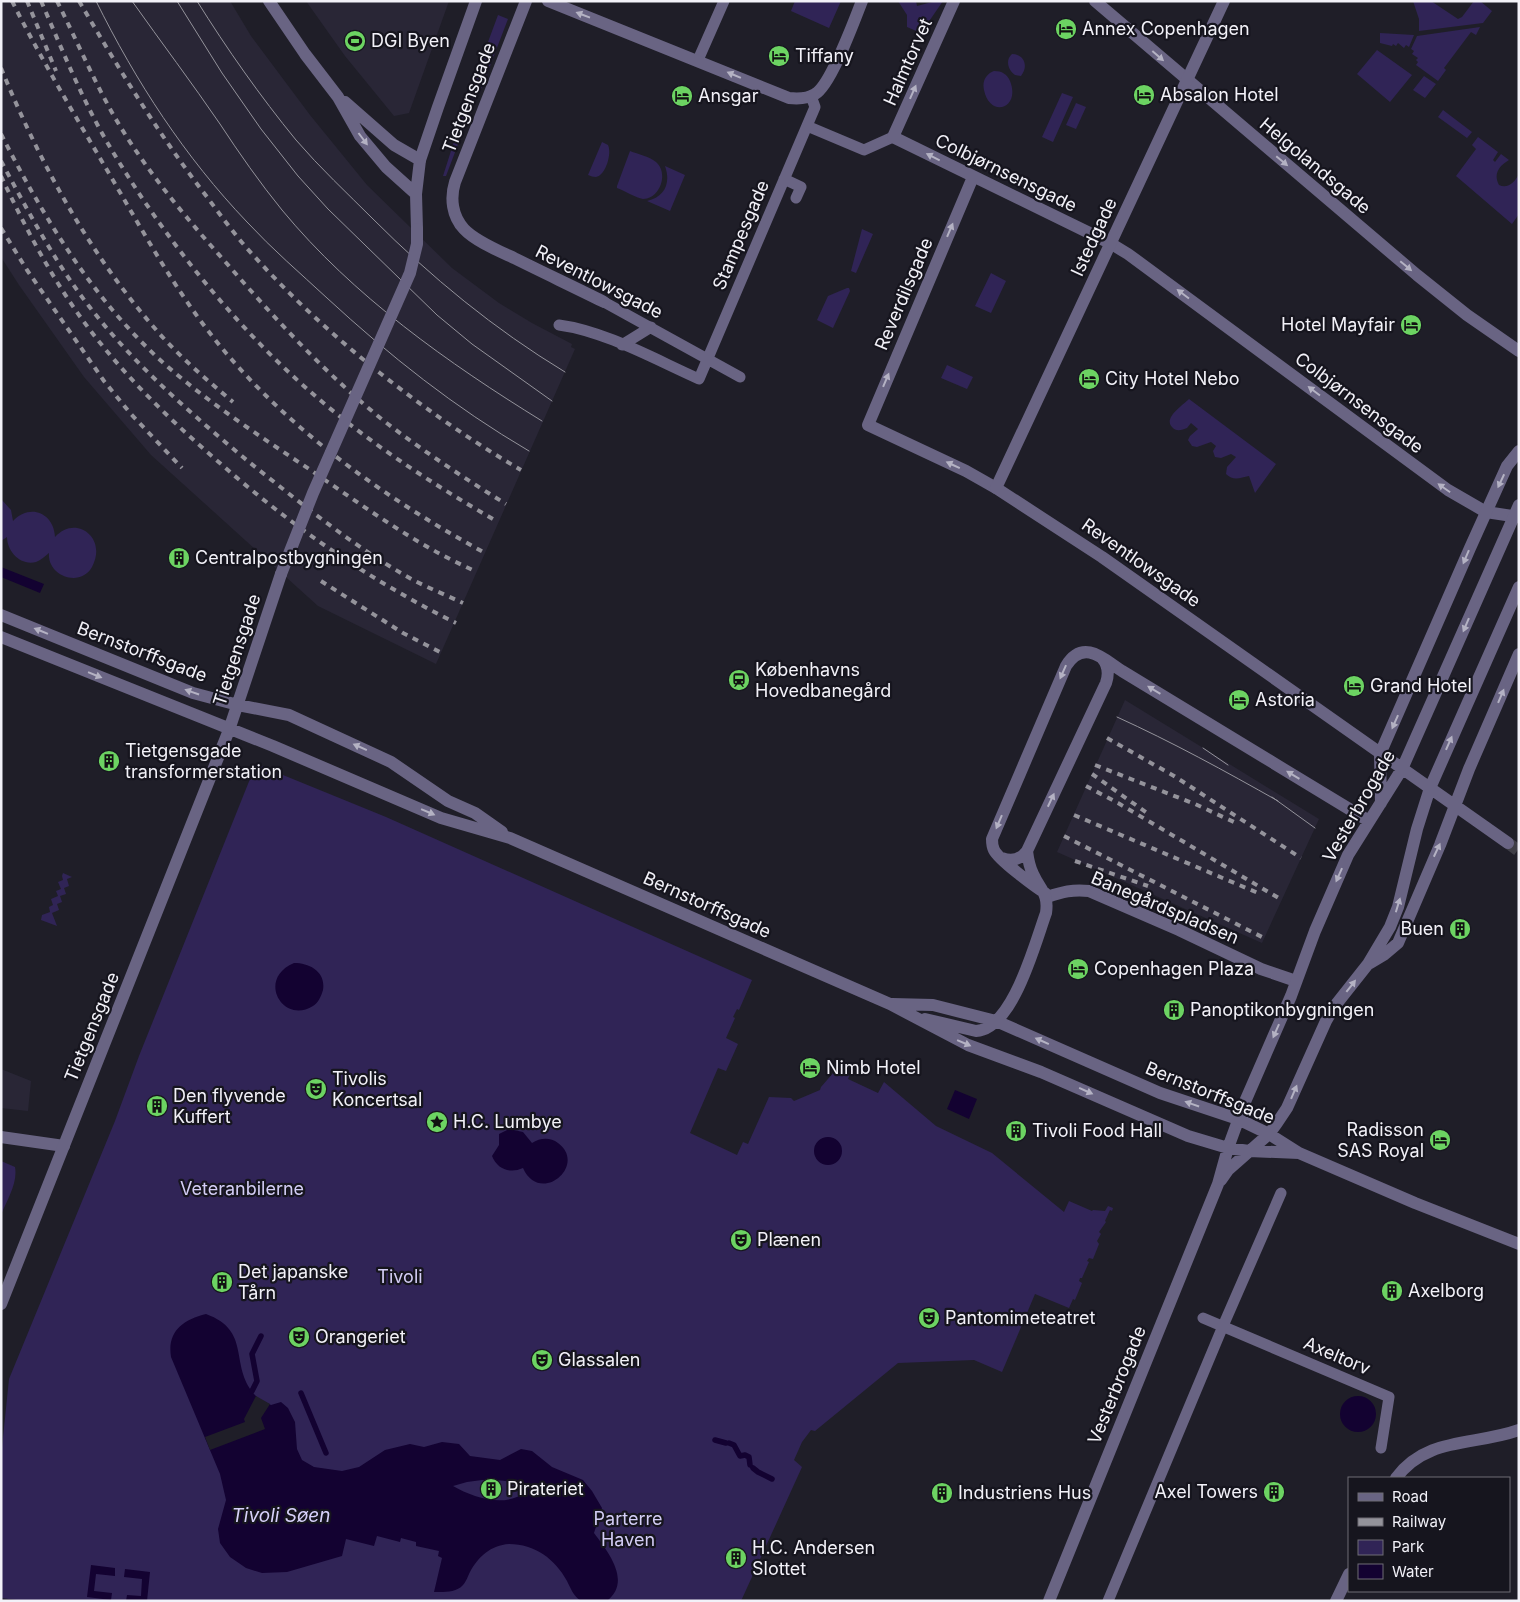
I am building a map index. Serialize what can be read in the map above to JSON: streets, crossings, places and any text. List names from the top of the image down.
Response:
{
  "streets": {
    "street": [
      "Halmtorvet",
      "Tietgensgade",
      "Helgolandsgade",
      "Colbjørnsensgade",
      "Stampesgade",
      "Istedgade",
      "Reventlowsgade",
      "Reverdilsgade",
      "Bernstorffsgade",
      "Vesterbrogade",
      "Banegårdspladsen",
      "Axeltorv"
    ]
  },
  "crossings": [
    ["Halmtorvet", "Colbjørnsensgade"],
    ["Tietgensgade", "Reventlowsgade"],
    ["Tietgensgade", "Bernstorffsgade"],
    ["Helgolandsgade", "Istedgade"],
    ["Colbjørnsensgade", "Istedgade"],
    ["Colbjørnsensgade", "Reverdilsgade"],
    ["Colbjørnsensgade", "Vesterbrogade"],
    ["Stampesgade", "Reventlowsgade"],
    ["Istedgade", "Reventlowsgade"],
    ["Reventlowsgade", "Reverdilsgade"],
    ["Reventlowsgade", "Vesterbrogade"],
    ["Bernstorffsgade", "Vesterbrogade"],
    ["Vesterbrogade", "Banegårdspladsen"]
  ],
  "one_way": ["Helgolandsgade", "Colbjørnsensgade", "Reverdilsgade"],
  "water": ["Tivoli Søen"],
  "parks": ["Veteranbilerne", "Tivoli", "Parterre Haven"],
  "places": {
    "hotel": [
      "Annex Copenhagen",
      "Tiffany",
      "Absalon Hotel",
      "Ansgar",
      "Hotel Mayfair",
      "City Hotel Nebo",
      "Grand Hotel",
      "Astoria",
      "Copenhagen Plaza",
      "Nimb Hotel",
      "Radisson SAS Royal"
    ],
    "sports": ["DGI Byen"],
    "building": [
      "Centralpostbygningen",
      "Tietgensgade transformerstation",
      "Buen",
      "Panoptikonbygningen",
      "Den flyvende Kuffert",
      "Tivoli Food Hall",
      "Det japanske Tårn",
      "Axelborg",
      "Pirateriet",
      "Axel Towers",
      "Industriens Hus",
      "H.C. Andersen Slottet"
    ],
    "station": ["Københavns Hovedbanegård"],
    "theatre": [
      "Tivolis Koncertsal",
      "Plænen",
      "Pantomimeteatret",
      "Orangeriet",
      "Glassalen"
    ],
    "place": ["H.C. Lumbye"]
  },
  "legend": [
    "Road",
    "Railway",
    "Park",
    "Water"
  ]
}
